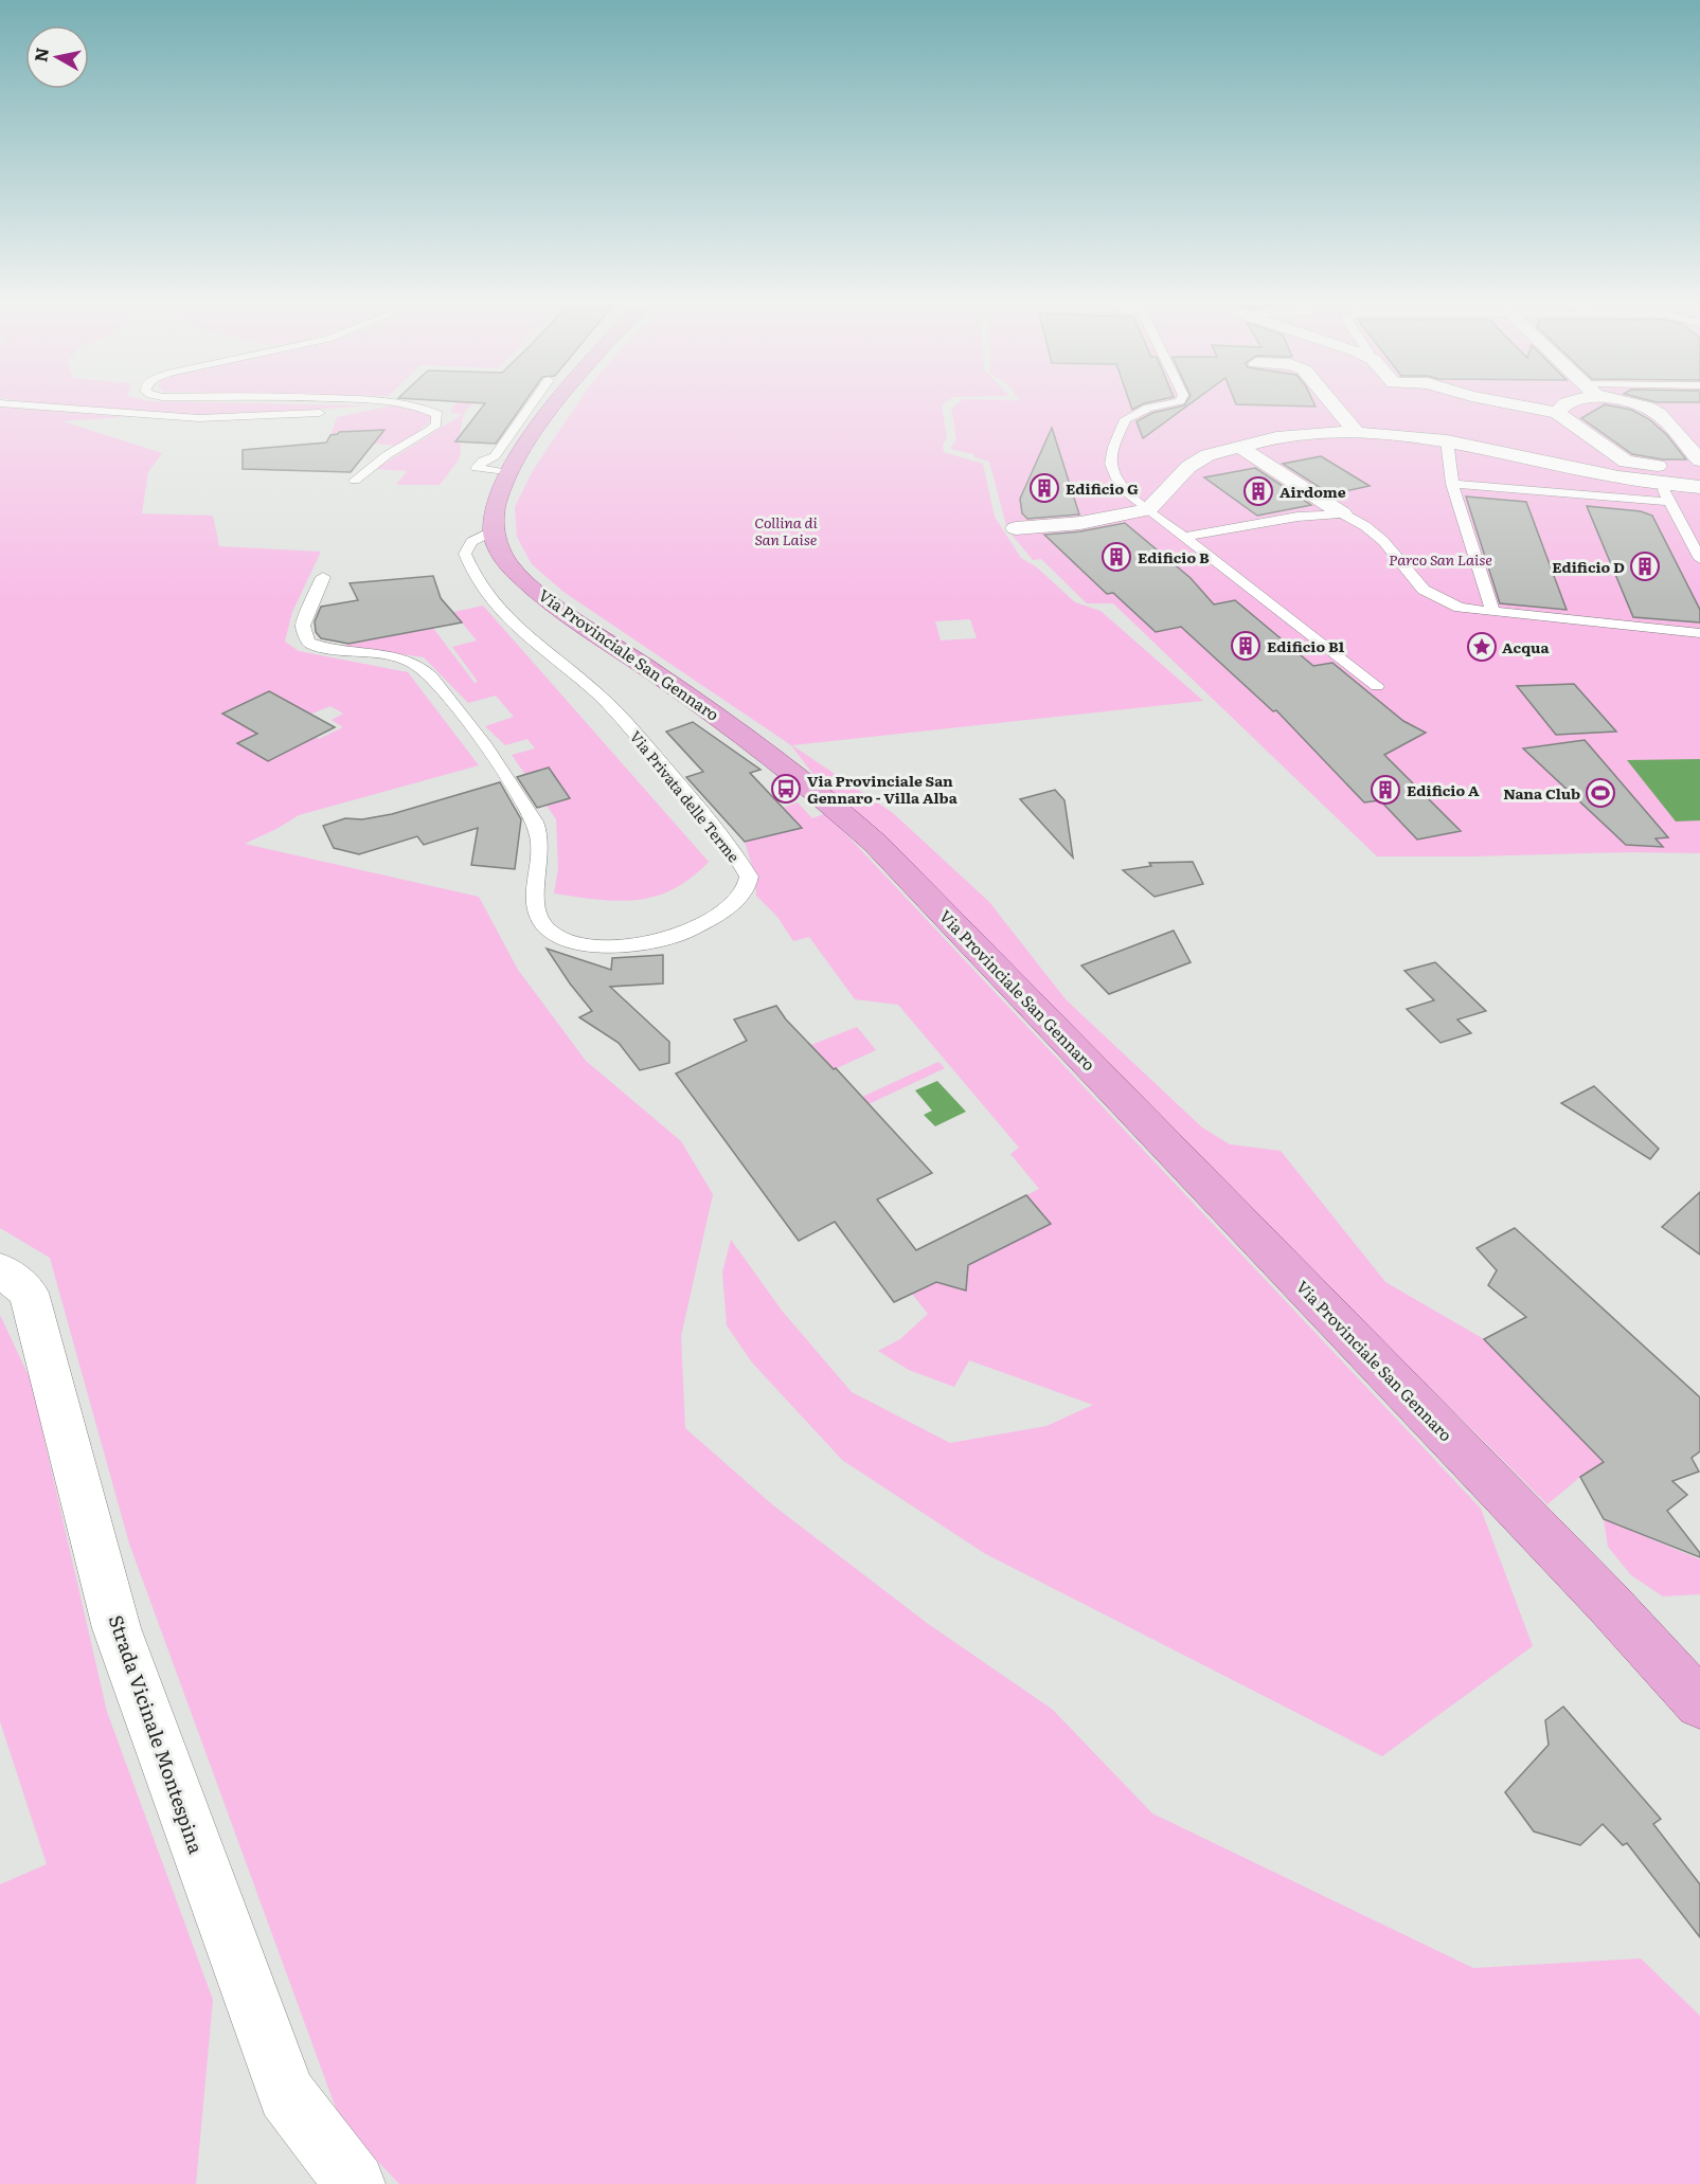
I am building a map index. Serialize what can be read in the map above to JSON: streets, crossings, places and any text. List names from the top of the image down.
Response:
{
  "streets": {
    "main road": ["Via Provinciale San Gennaro"],
    "street": ["Strada Vicinale Montespina"],
    "lane": ["Via Privata delle Terme"]
  },
  "crossings": [
    ["Via Provinciale San Gennaro", "Via Privata delle Terme"]
  ],
  "parks": ["Collina di San Laise", "Parco San Laise"],
  "places": {
    "building": [
      "Edificio G",
      "Airdome",
      "Edificio B",
      "Edificio D",
      "Edificio B1",
      "Edificio A"
    ],
    "place": ["Acqua"],
    "bus stop": ["Via Provinciale San Gennaro - Villa Alba"],
    "sports": ["Nana Club"]
  },
  "north": "left"
}
